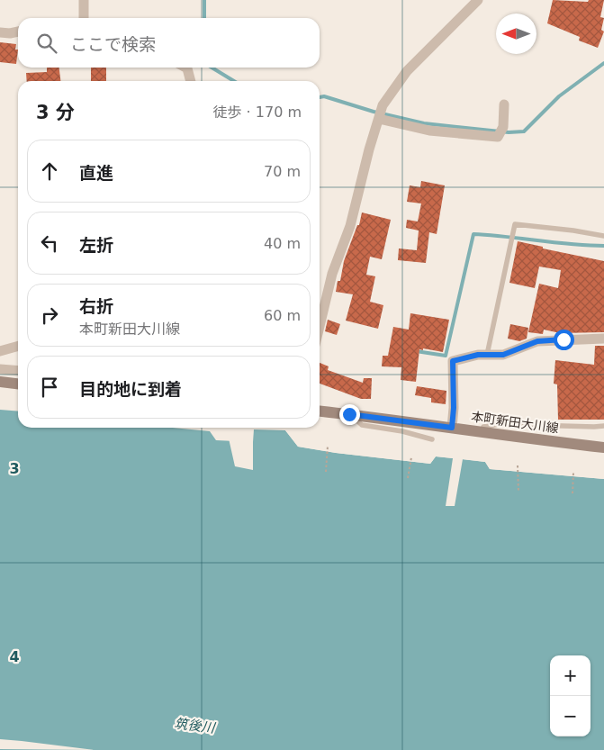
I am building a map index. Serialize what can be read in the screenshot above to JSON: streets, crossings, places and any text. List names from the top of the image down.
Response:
{
  "streets": {
    "main road": ["本町新田大川線"]
  },
  "water": ["筑後川"],
  "north": "left",
  "page": {
    "search": "ここで検索",
    "heading": ["3 分", "徒歩 · 170 m"],
    "list": [
      ["直進", "70 m"],
      ["左折", "40 m"],
      ["右折", "本町新田大川線", "60 m"],
      "目的地に到着"
    ],
    "map_buttons": ["+", "−"]
  },
  "grid": {
    "rows": ["3", "4"]
  }
}
